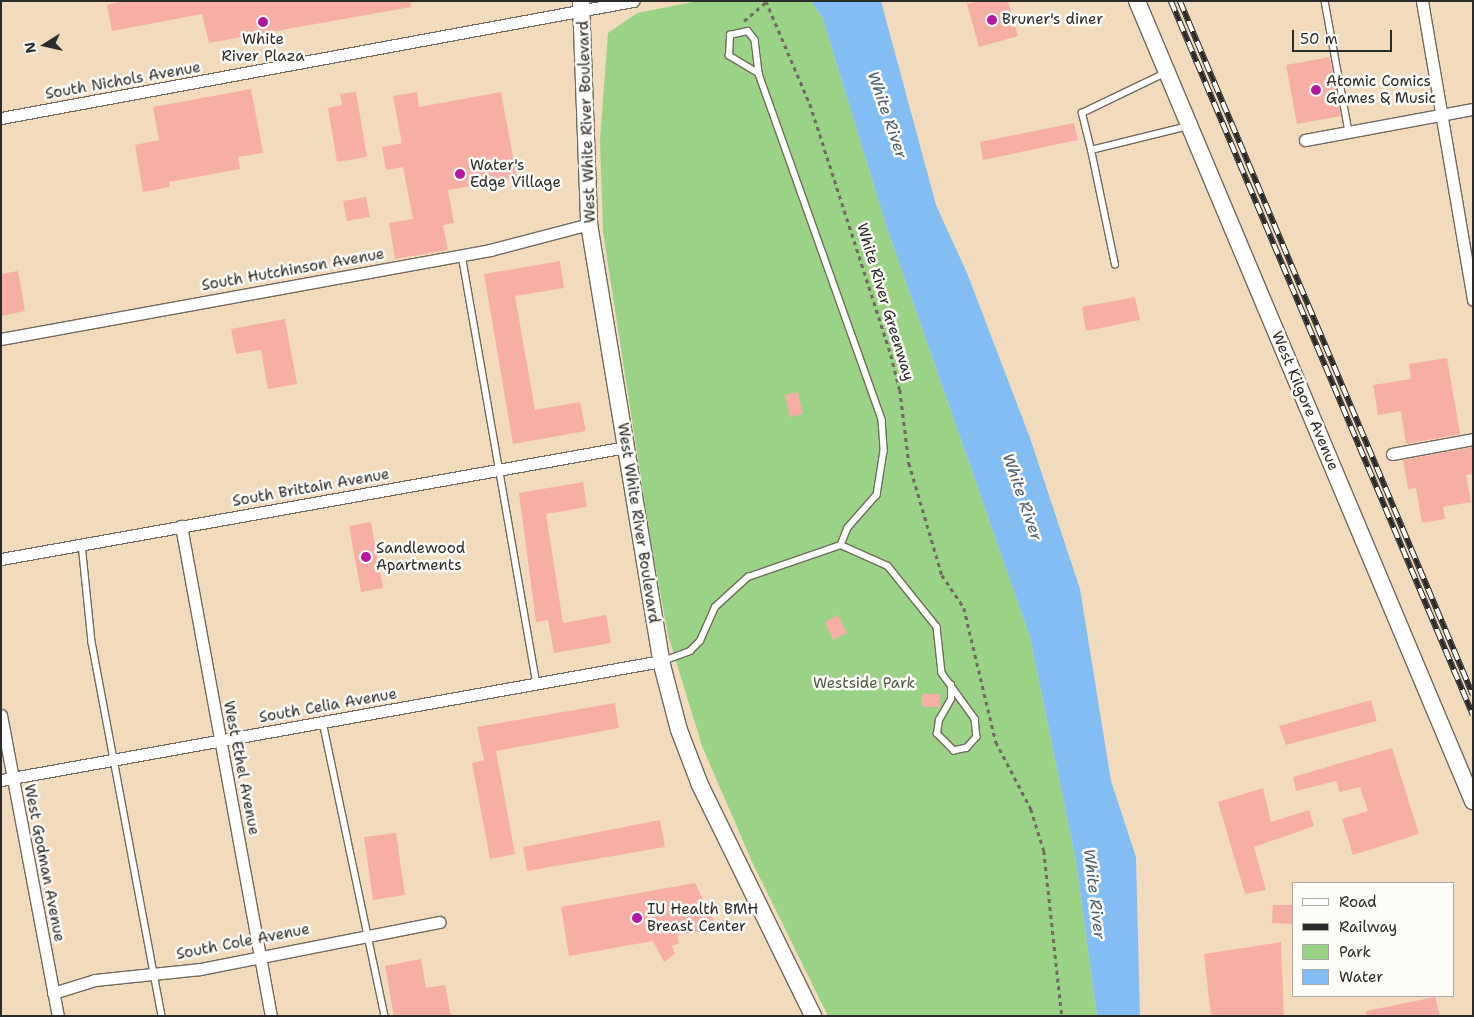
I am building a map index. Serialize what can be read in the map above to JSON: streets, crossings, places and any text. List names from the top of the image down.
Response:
{
  "streets": {
    "street": [
      "South Nichols Avenue",
      "West White River Boulevard",
      "South Hutchinson Avenue",
      "West Kilgore Avenue",
      "South Brittain Avenue",
      "South Celia Avenue",
      "West Ethel Avenue",
      "West Godman Avenue",
      "South Cole Avenue"
    ],
    "path": ["White River Greenway"]
  },
  "crossings": [
    ["South Nichols Avenue", "West White River Boulevard"],
    ["West White River Boulevard", "South Hutchinson Avenue"],
    ["West White River Boulevard", "South Brittain Avenue"],
    ["West White River Boulevard", "South Celia Avenue"],
    ["South Brittain Avenue", "West Ethel Avenue"],
    ["South Celia Avenue", "West Ethel Avenue"],
    ["South Celia Avenue", "West Godman Avenue"],
    ["West Ethel Avenue", "South Cole Avenue"],
    ["West Godman Avenue", "South Cole Avenue"]
  ],
  "water": ["White River"],
  "parks": ["Westside Park"],
  "places": [
    "Bruner's diner",
    "White River Plaza",
    "Atomic Comics Games & Music",
    "Water's Edge Village",
    "Sandlewood Apartments",
    "IU Health BMH Breast Center"
  ],
  "legend": [
    "Road",
    "Railway",
    "Park",
    "Water"
  ],
  "scale_bar": "50 m",
  "north": "left"
}
